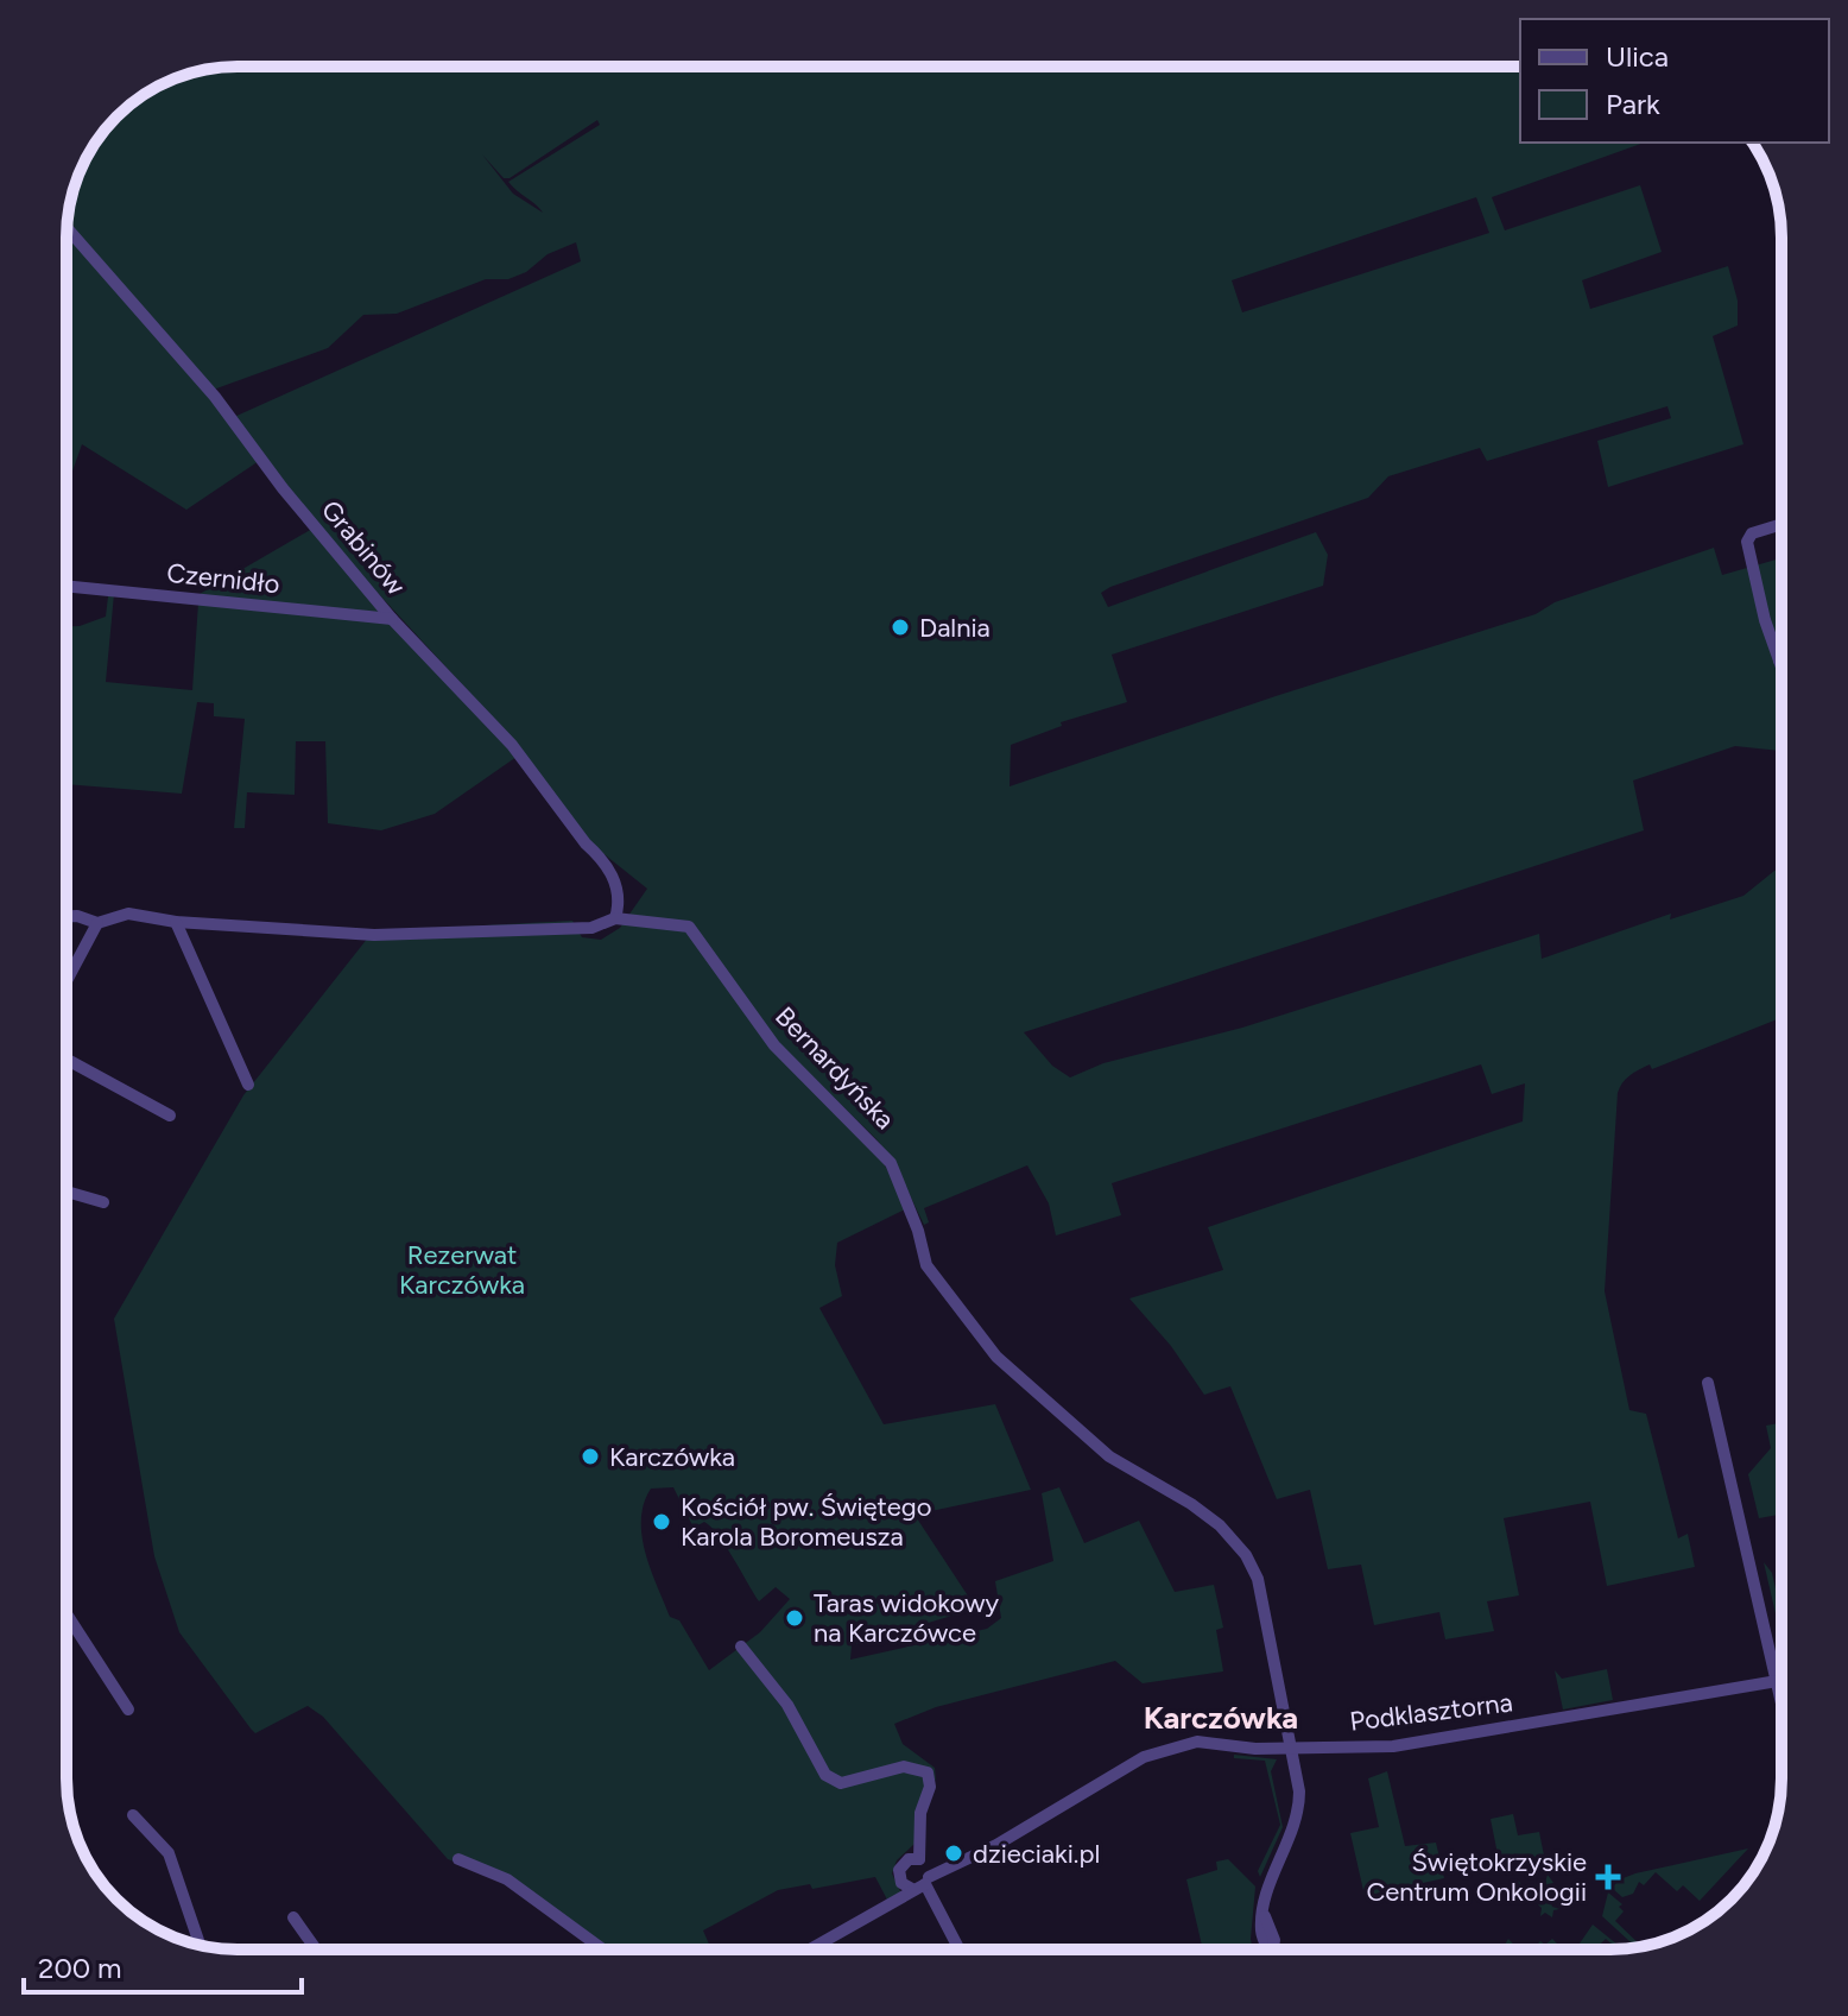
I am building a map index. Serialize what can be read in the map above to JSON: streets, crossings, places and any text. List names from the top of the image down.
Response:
{
  "streets": {
    "street": [
      "Grabinów",
      "Czernidło",
      "Bernardyńska",
      "Podklasztorna"
    ]
  },
  "crossings": [
    ["Grabinów", "Czernidło"],
    ["Grabinów", "Bernardyńska"],
    ["Bernardyńska", "Podklasztorna"]
  ],
  "districts": ["Karczówka"],
  "parks": ["Rezerwat Karczówka"],
  "places": {
    "other": [
      "Dalnia",
      "Karczówka",
      "Kościół pw. Świętego Karola Boromeusza",
      "Taras widokowy na Karczówce",
      "dzieciaki.pl"
    ],
    "health": ["Świętokrzyskie Centrum Onkologii"]
  },
  "legend": ["Ulica", "Park"],
  "scale_bar": "200 m"
}
